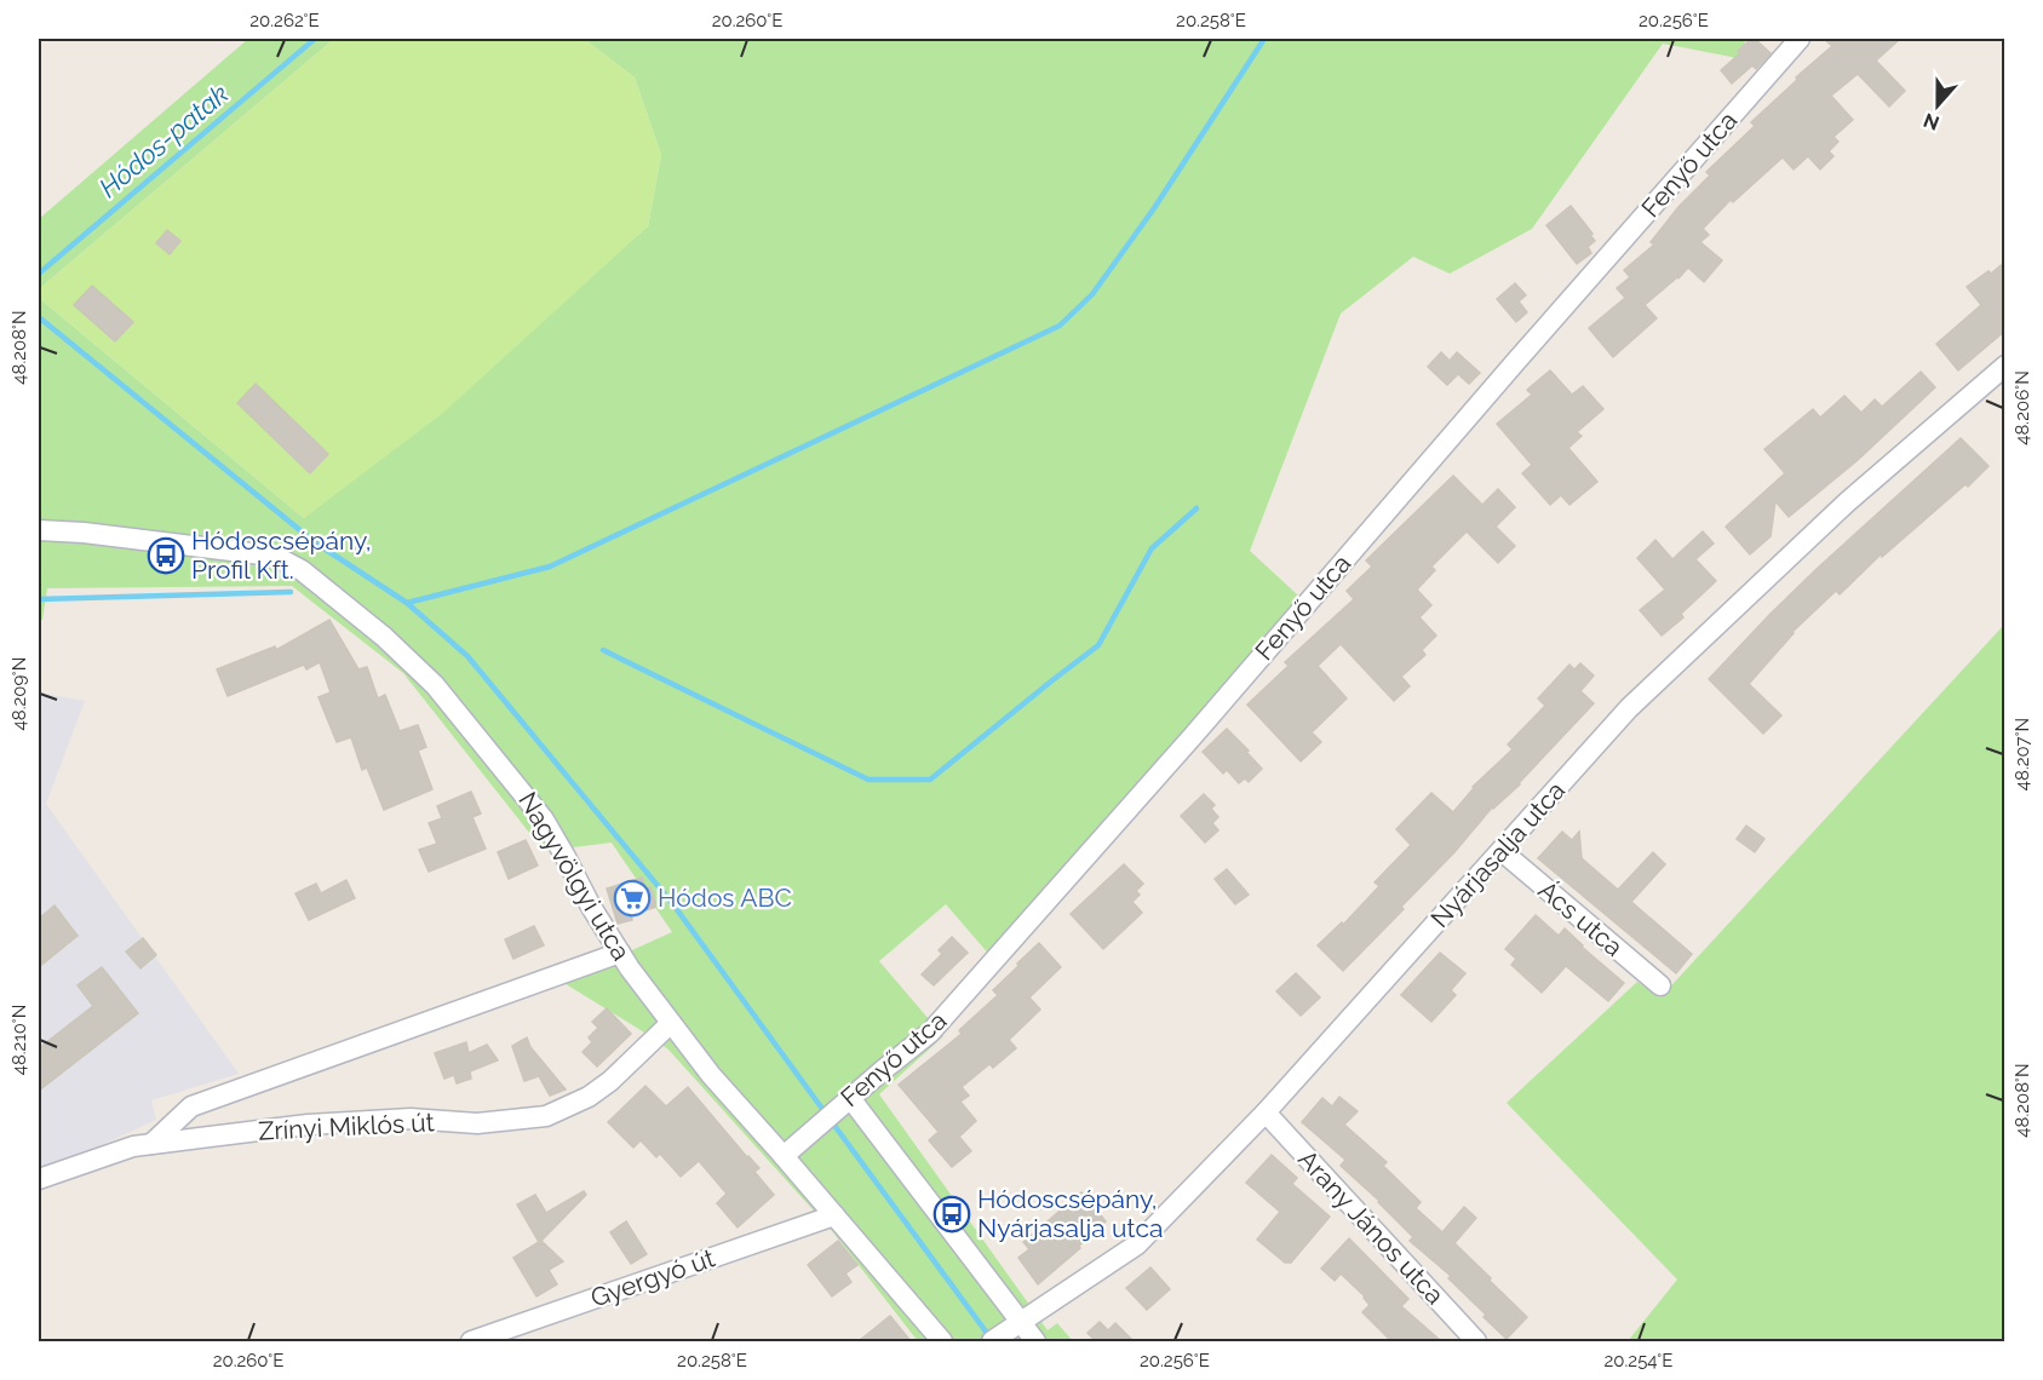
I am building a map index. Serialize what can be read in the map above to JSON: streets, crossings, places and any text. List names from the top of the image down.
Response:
{
  "streets": {
    "street": [
      "Fenyő utca",
      "Nyárjasalja utca",
      "Nagyvölgyi utca",
      "Ács utca",
      "Zrínyi Miklós út",
      "Arany János utca",
      "Gyergyó út"
    ]
  },
  "crossings": [
    ["Fenyő utca", "Nagyvölgyi utca"],
    ["Nyárjasalja utca", "Ács utca"],
    ["Nyárjasalja utca", "Arany János utca"],
    ["Nagyvölgyi utca", "Zrínyi Miklós út"],
    ["Nagyvölgyi utca", "Gyergyó út"]
  ],
  "water": ["Hódos-patak"],
  "places": {
    "bus stop": ["Hódoscsépány, Profil Kft.", "Hódoscsépány, Nyárjasalja utca"],
    "supermarket": ["Hódos ABC"]
  },
  "north": "bottom",
  "coordinates": [
    "20.262°E",
    "20.260°E",
    "20.258°E",
    "20.256°E",
    "48.208°N",
    "48.206°N",
    "48.209°N",
    "48.207°N",
    "48.210°N",
    "20.254°E"
  ]
}
